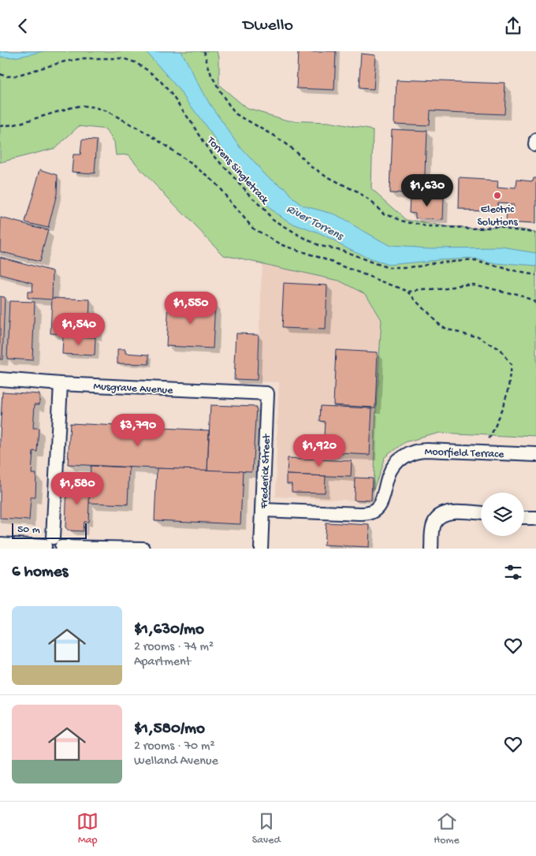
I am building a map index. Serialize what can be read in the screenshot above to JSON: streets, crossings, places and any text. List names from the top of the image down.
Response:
{
  "streets": {
    "street": ["Musgrave Avenue", "Moorfield Terrace", "Frederick Street"],
    "path": ["Torrens Singletrack"]
  },
  "crossings": [
    ["Musgrave Avenue", "Frederick Street"],
    ["Moorfield Terrace", "Frederick Street"]
  ],
  "water": ["River Torrens"],
  "places": ["Electric Solutions"],
  "scale_bar": "50 m",
  "page": {
    "header": "Dwello",
    "price": [
      "$1,630",
      "$1,550",
      "$1,540",
      "$3,790",
      "$1,920",
      "$1,580"
    ],
    "scale": "50 m",
    "heading": "6 homes",
    "list": [
      {
        "name": "$1,630/mo",
        "note": "2 rooms · 74 m² · Apartment"
      },
      {
        "name": "$1,580/mo",
        "note": "2 rooms · 70 m² · Welland Avenue"
      }
    ],
    "tabs": ["Map", "Saved", "Home"]
  }
}
